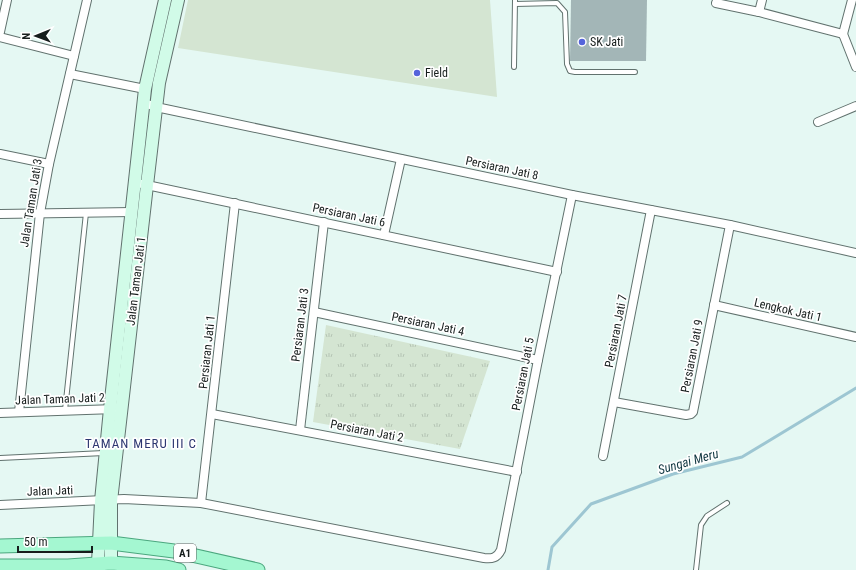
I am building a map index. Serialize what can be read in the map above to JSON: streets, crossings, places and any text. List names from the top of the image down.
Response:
{
  "streets": {
    "main road": ["A1"],
    "street": [
      "Persiaran Jati 8",
      "Jalan Taman Jati 3",
      "Persiaran Jati 6",
      "Jalan Taman Jati 1",
      "Lengkok Jati 1",
      "Persiaran Jati 4",
      "Persiaran Jati 3",
      "Persiaran Jati 7",
      "Persiaran Jati 1",
      "Persiaran Jati 9",
      "Persiaran Jati 5",
      "Jalan Taman Jati 2",
      "Persiaran Jati 2",
      "Jalan Jati"
    ]
  },
  "crossings": [
    ["Persiaran Jati 8", "Jalan Taman Jati 1"],
    ["Persiaran Jati 8", "Persiaran Jati 7"],
    ["Persiaran Jati 8", "Persiaran Jati 9"],
    ["Persiaran Jati 8", "Persiaran Jati 5"],
    ["Jalan Taman Jati 3", "Jalan Taman Jati 2"],
    ["Persiaran Jati 6", "Jalan Taman Jati 1"],
    ["Persiaran Jati 6", "Persiaran Jati 3"],
    ["Persiaran Jati 6", "Persiaran Jati 1"],
    ["Persiaran Jati 6", "Persiaran Jati 5"],
    ["Jalan Taman Jati 1", "Jalan Taman Jati 2"],
    ["Jalan Taman Jati 1", "Jalan Jati"],
    ["Jalan Taman Jati 1", "A1"],
    ["Lengkok Jati 1", "Persiaran Jati 9"],
    ["Persiaran Jati 4", "Persiaran Jati 3"],
    ["Persiaran Jati 4", "Persiaran Jati 5"],
    ["Persiaran Jati 3", "Persiaran Jati 2"],
    ["Persiaran Jati 7", "Persiaran Jati 9"],
    ["Persiaran Jati 1", "Persiaran Jati 2"],
    ["Persiaran Jati 1", "Jalan Jati"],
    ["Persiaran Jati 5", "Persiaran Jati 2"],
    ["Persiaran Jati 5", "Jalan Jati"]
  ],
  "districts": ["TAMAN MERU III C"],
  "water": ["Sungai Meru"],
  "places": ["SK Jati", "Field"],
  "scale_bar": "50 m",
  "north": "left"
}
